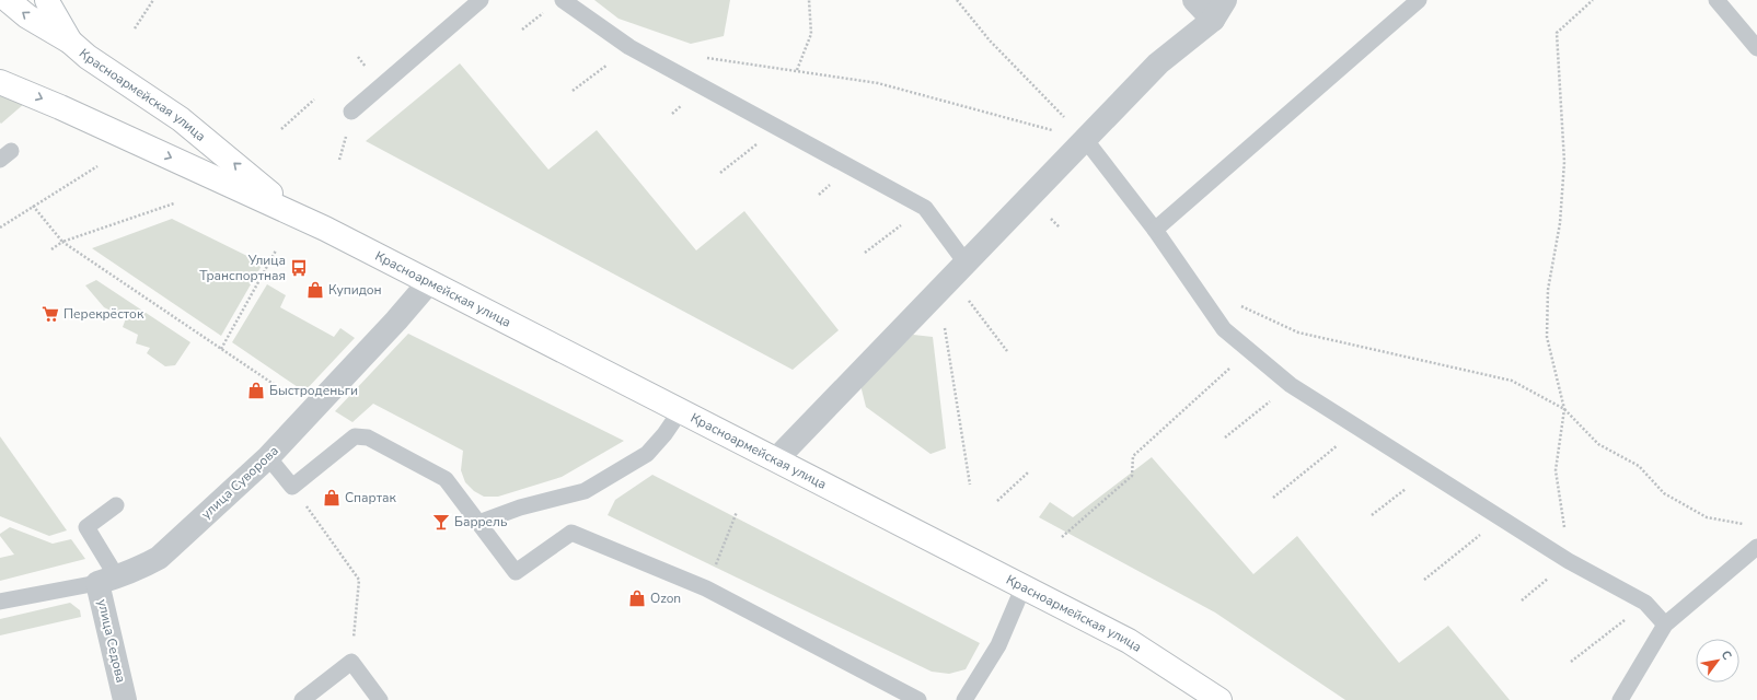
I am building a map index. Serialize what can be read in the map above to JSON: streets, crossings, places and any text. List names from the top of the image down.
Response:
{
  "streets": {
    "main road": ["Красноармейская улица"],
    "street": ["улица Суворова", "улица Седова"]
  },
  "crossings": [
    ["Красноармейская улица", "улица Суворова"],
    ["улица Суворова", "улица Седова"]
  ],
  "places": {
    "bus stop": ["Улица Транспортная"],
    "shop": [
      "Купидон",
      "Быстроденьги",
      "Спартак",
      "Ozon"
    ],
    "supermarket": ["Перекрёсток"],
    "bar": ["Баррель"]
  },
  "north": "top right"
}
